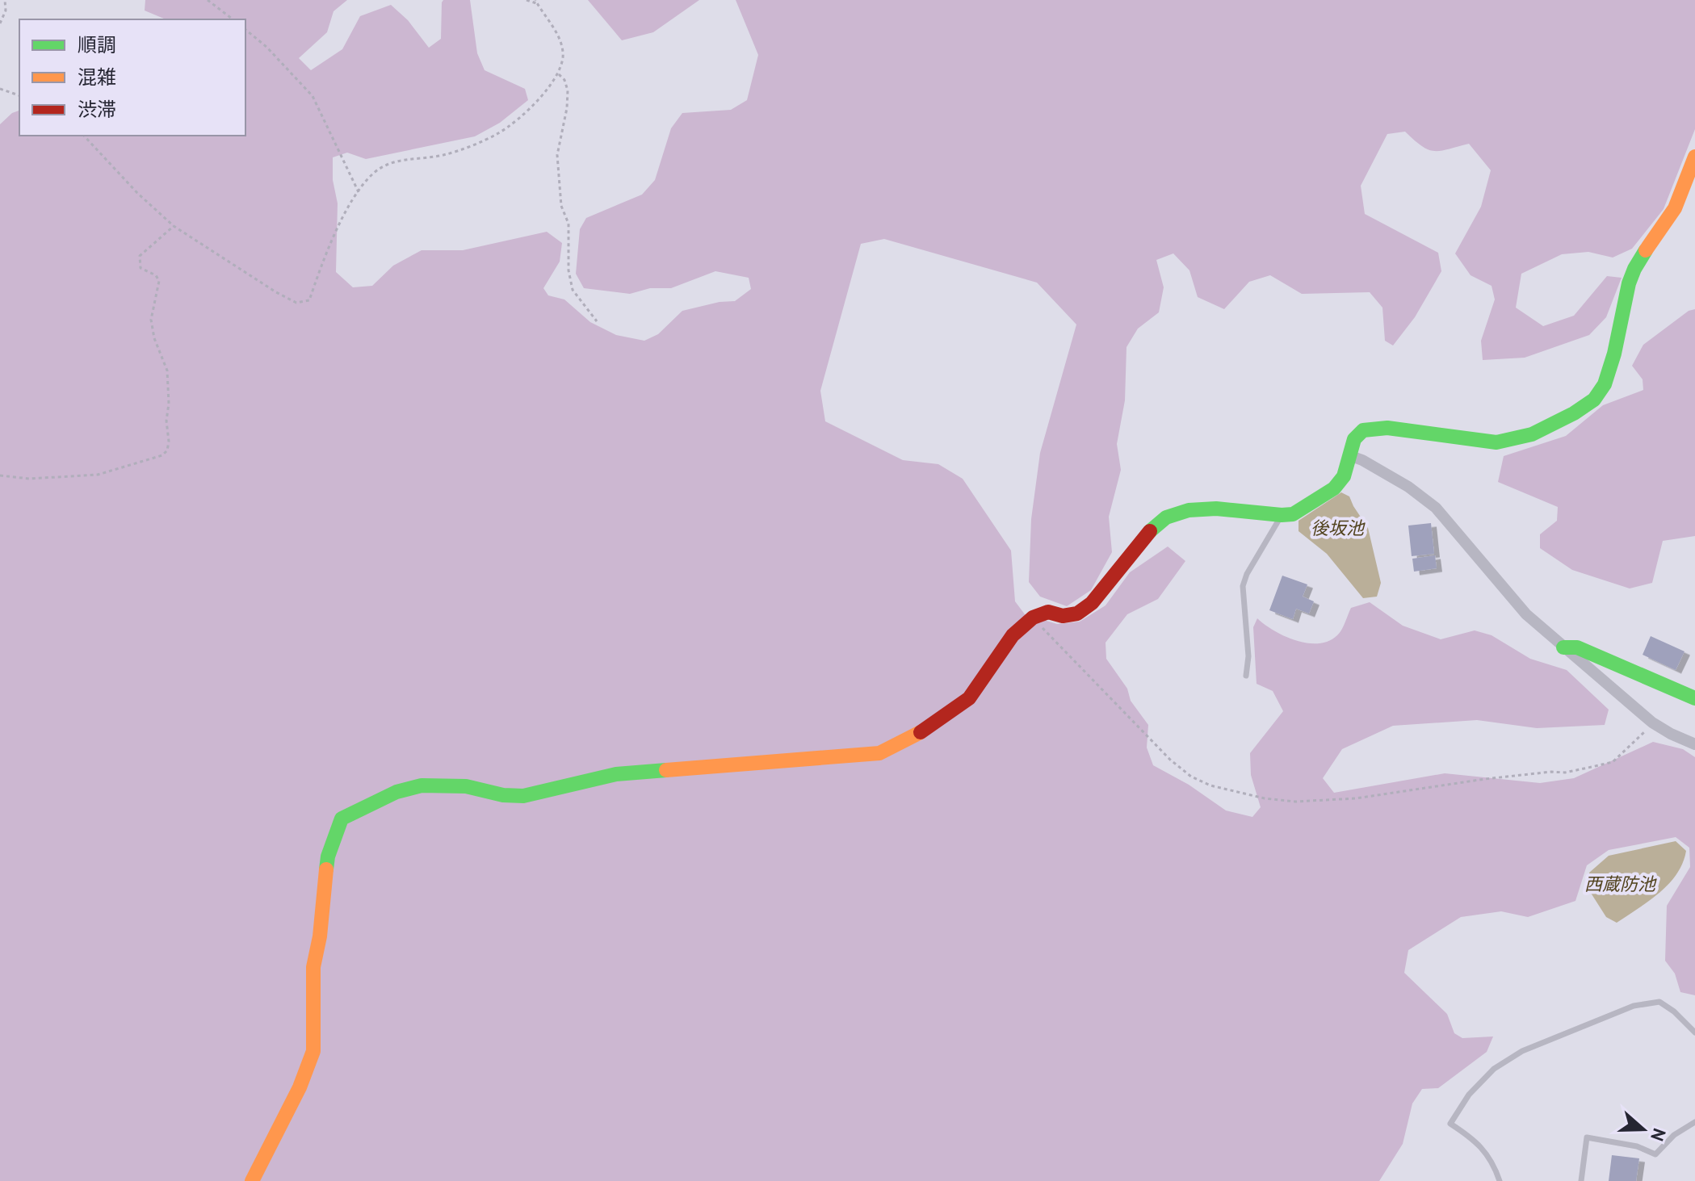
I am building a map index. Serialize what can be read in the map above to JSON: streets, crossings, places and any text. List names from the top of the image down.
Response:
{
  "water": ["後坂池", "西蔵防池"],
  "legend": ["順調", "混雑", "渋滞"],
  "north": "right"
}
